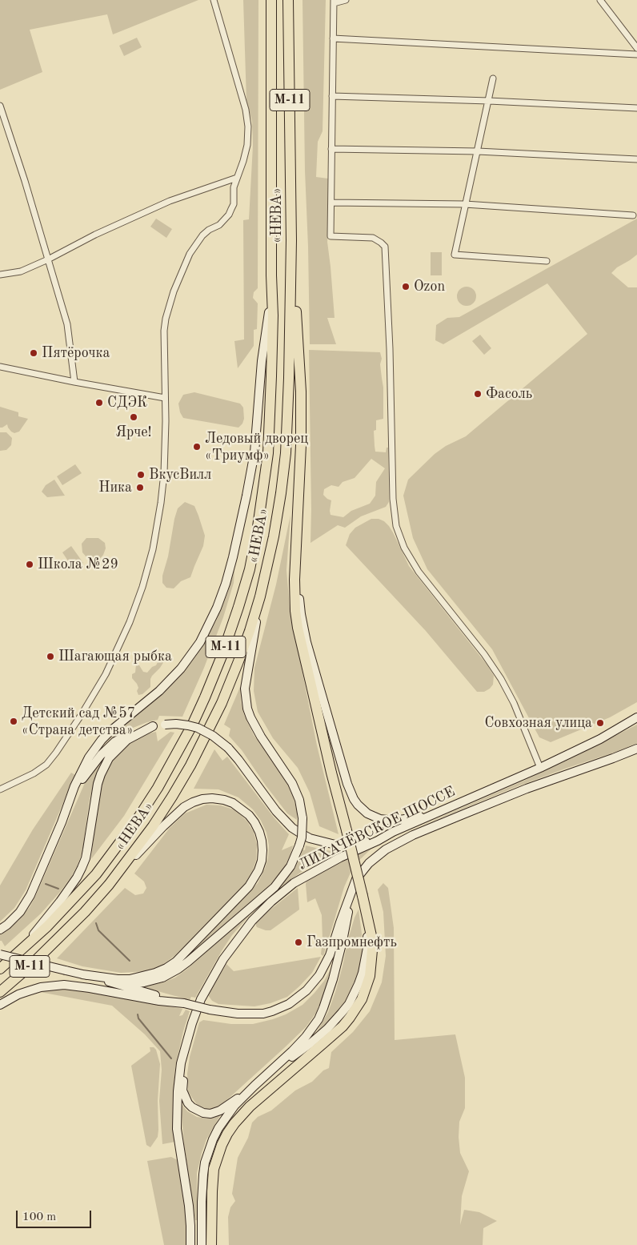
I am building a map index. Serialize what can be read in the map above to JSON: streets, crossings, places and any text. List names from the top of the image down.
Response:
{
  "streets": {
    "highway": ["М-11", "«НЕВА»"],
    "main road": ["ЛИХАЧЁВСКОЕ ШОССЕ"]
  },
  "places": [
    "Ozon",
    "Пятёрочка",
    "Фасоль",
    "СДЭК",
    "Ярче!",
    "Ледовый дворец «Триумф»",
    "ВкусВилл",
    "Ника",
    "Школа №29",
    "Шагающая рыбка",
    "Детский сад №57 «Страна детства»",
    "Совхозная улица",
    "Газпромнефть"
  ],
  "scale_bar": "100 m"
}
